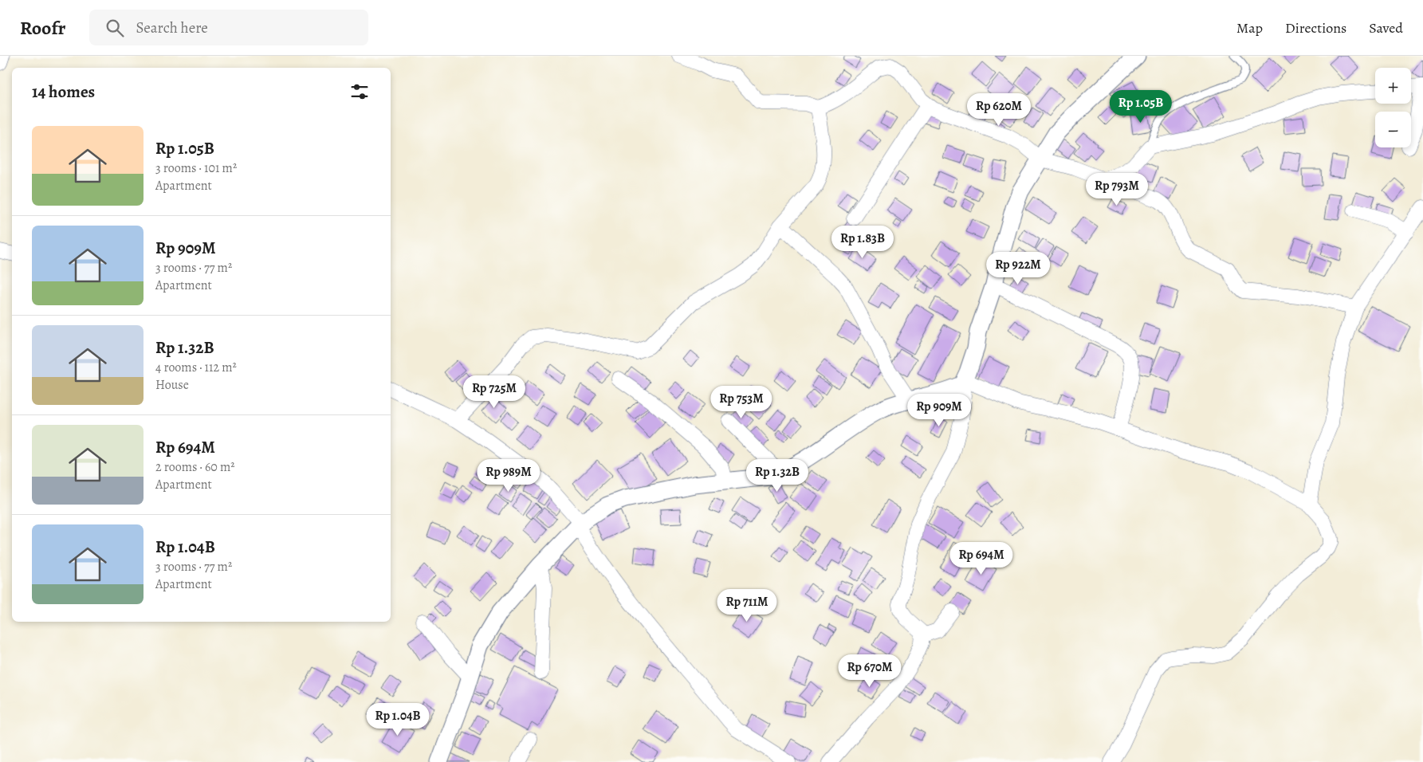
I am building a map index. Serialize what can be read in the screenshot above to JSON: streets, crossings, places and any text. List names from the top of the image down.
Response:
{
  "page": {
    "header": "Roofr",
    "search": "Search here",
    "nav": ["Map", "Directions", "Saved"],
    "map_buttons": ["+", "−"],
    "heading": "14 homes",
    "price": [
      "Rp 1.05B",
      "Rp 620M",
      "Rp 793M",
      "Rp 1.83B",
      "Rp 922M",
      "Rp 725M",
      "Rp 753M",
      "Rp 909M",
      "Rp 989M",
      "Rp 1.32B",
      "Rp 694M",
      "Rp 711M",
      "Rp 670M",
      "Rp 1.04B"
    ],
    "list": [
      {
        "name": "Rp 1.05B",
        "note": "3 rooms · 101 m² · Apartment"
      },
      {
        "name": "Rp 909M",
        "note": "3 rooms · 77 m² · Apartment"
      },
      {
        "name": "Rp 1.32B",
        "note": "4 rooms · 112 m² · House"
      },
      {
        "name": "Rp 694M",
        "note": "2 rooms · 60 m² · Apartment"
      },
      {
        "name": "Rp 1.04B",
        "note": "3 rooms · 77 m² · Apartment"
      }
    ]
  }
}
